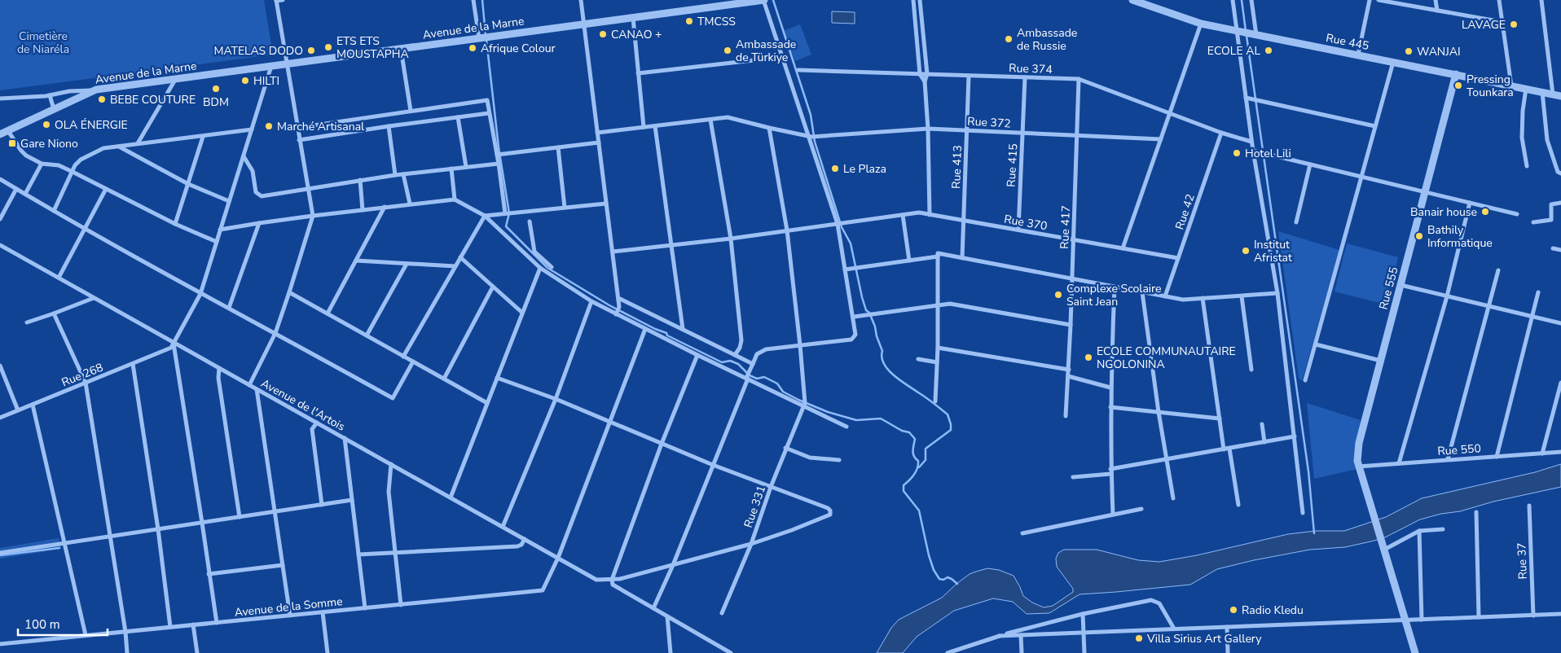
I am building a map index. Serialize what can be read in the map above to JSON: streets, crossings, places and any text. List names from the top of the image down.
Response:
{
  "streets": {
    "street": [
      "Avenue de la Marne",
      "Rue 445",
      "Rue 374",
      "Rue 372",
      "Rue 415",
      "Rue 413",
      "Rue 42",
      "Rue 370",
      "Rue 417",
      "Rue 555",
      "Rue 268",
      "Avenue de l'Artois",
      "Rue 550",
      "Rue 331",
      "Rue 37",
      "Avenue de la Somme"
    ]
  },
  "crossings": [
    ["Rue 445", "Rue 555"],
    ["Rue 374", "Rue 415"],
    ["Rue 374", "Rue 413"],
    ["Rue 374", "Rue 42"],
    ["Rue 374", "Rue 417"],
    ["Rue 372", "Rue 415"],
    ["Rue 372", "Rue 413"],
    ["Rue 372", "Rue 417"],
    ["Rue 415", "Rue 370"],
    ["Rue 413", "Rue 370"],
    ["Rue 42", "Rue 370"],
    ["Rue 370", "Rue 417"],
    ["Rue 555", "Rue 550"],
    ["Rue 268", "Avenue de l'Artois"],
    ["Avenue de l'Artois", "Avenue de la Somme"]
  ],
  "parks": ["Cimetière de Niaréla"],
  "places": {
    "other": [
      "TMCSS",
      "LAVAGE",
      "CANAO +",
      "Ambassade de Russie",
      "ETS ETS MOUSTAPHA",
      "Afrique Colour",
      "MATELAS DODO",
      "Ambassade de Türkiye",
      "ECOLE AL",
      "WANJAI",
      "HILTI",
      "Pressing Tounkara",
      "BDM",
      "BEBE COUTURE",
      "OLA ÉNERGIE",
      "Marché Artisanal",
      "Hotel Lili",
      "Le Plaza",
      "Banair house",
      "Bathily Informatique",
      "Institut Afristat",
      "Complexe Scolaire Saint Jean",
      "ECOLE COMMUNAUTAIRE NGOLONINA",
      "Radio Kledu",
      "Villa Sirius Art Gallery"
    ],
    "transit": ["Gare Niono"]
  },
  "scale_bar": "100 m"
}
